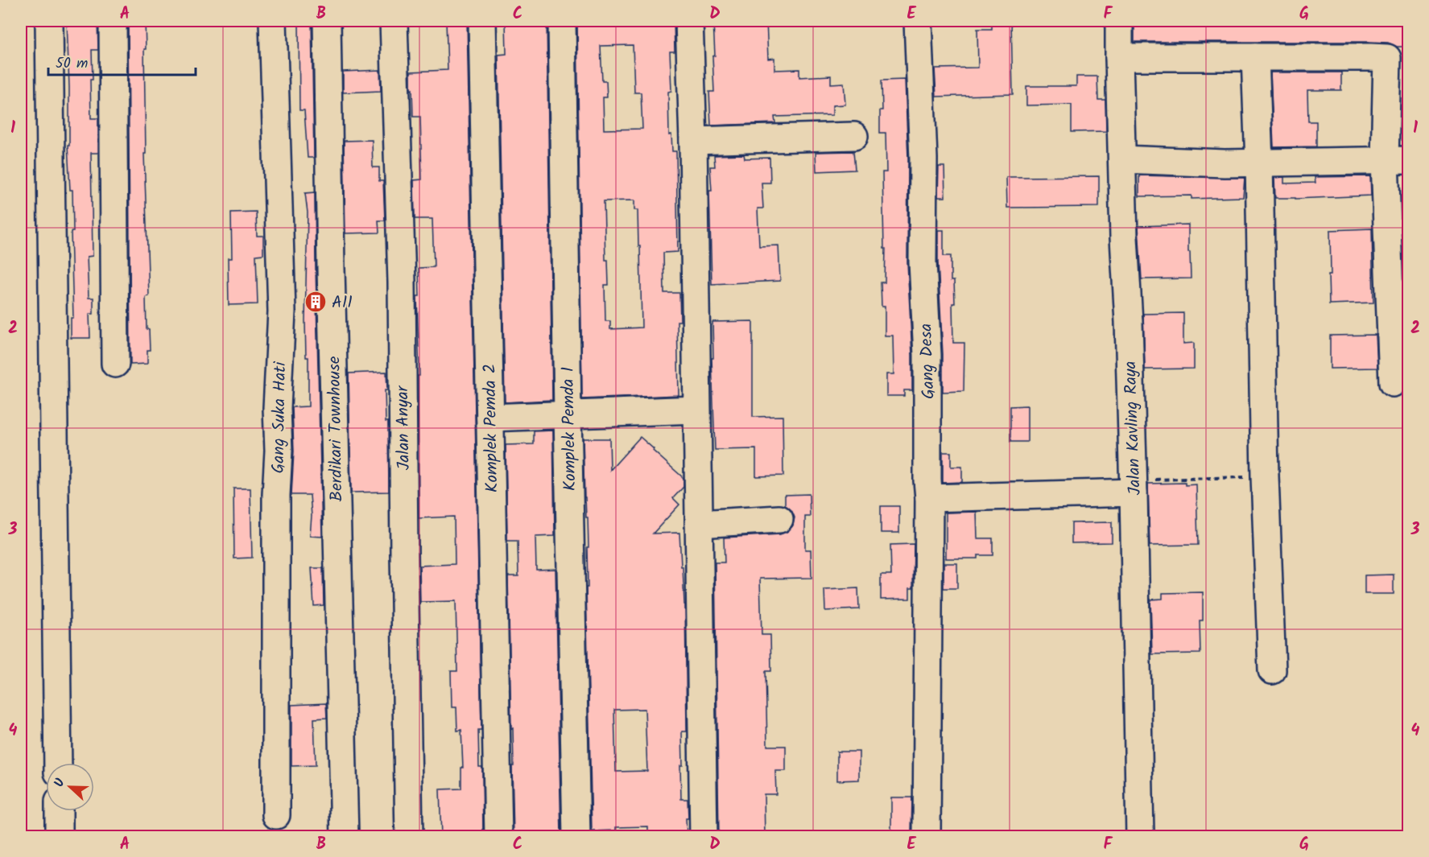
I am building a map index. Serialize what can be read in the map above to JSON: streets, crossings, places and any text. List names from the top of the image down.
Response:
{
  "streets": {
    "street": [
      "Gang Desa",
      "Gang Suka Hati",
      "Jalan Anyar",
      "Komplek Pemda 2",
      "Jalan Kavling Raya",
      "Berdikari Townhouse",
      "Komplek Pemda 1"
    ]
  },
  "places": {
    "building": ["A11"]
  },
  "scale_bar": "50 m",
  "north": "left",
  "grid": {
    "columns": [
      "A",
      "B",
      "C",
      "D",
      "E",
      "F",
      "G"
    ],
    "rows": [
      "1",
      "2",
      "3",
      "4"
    ]
  }
}
